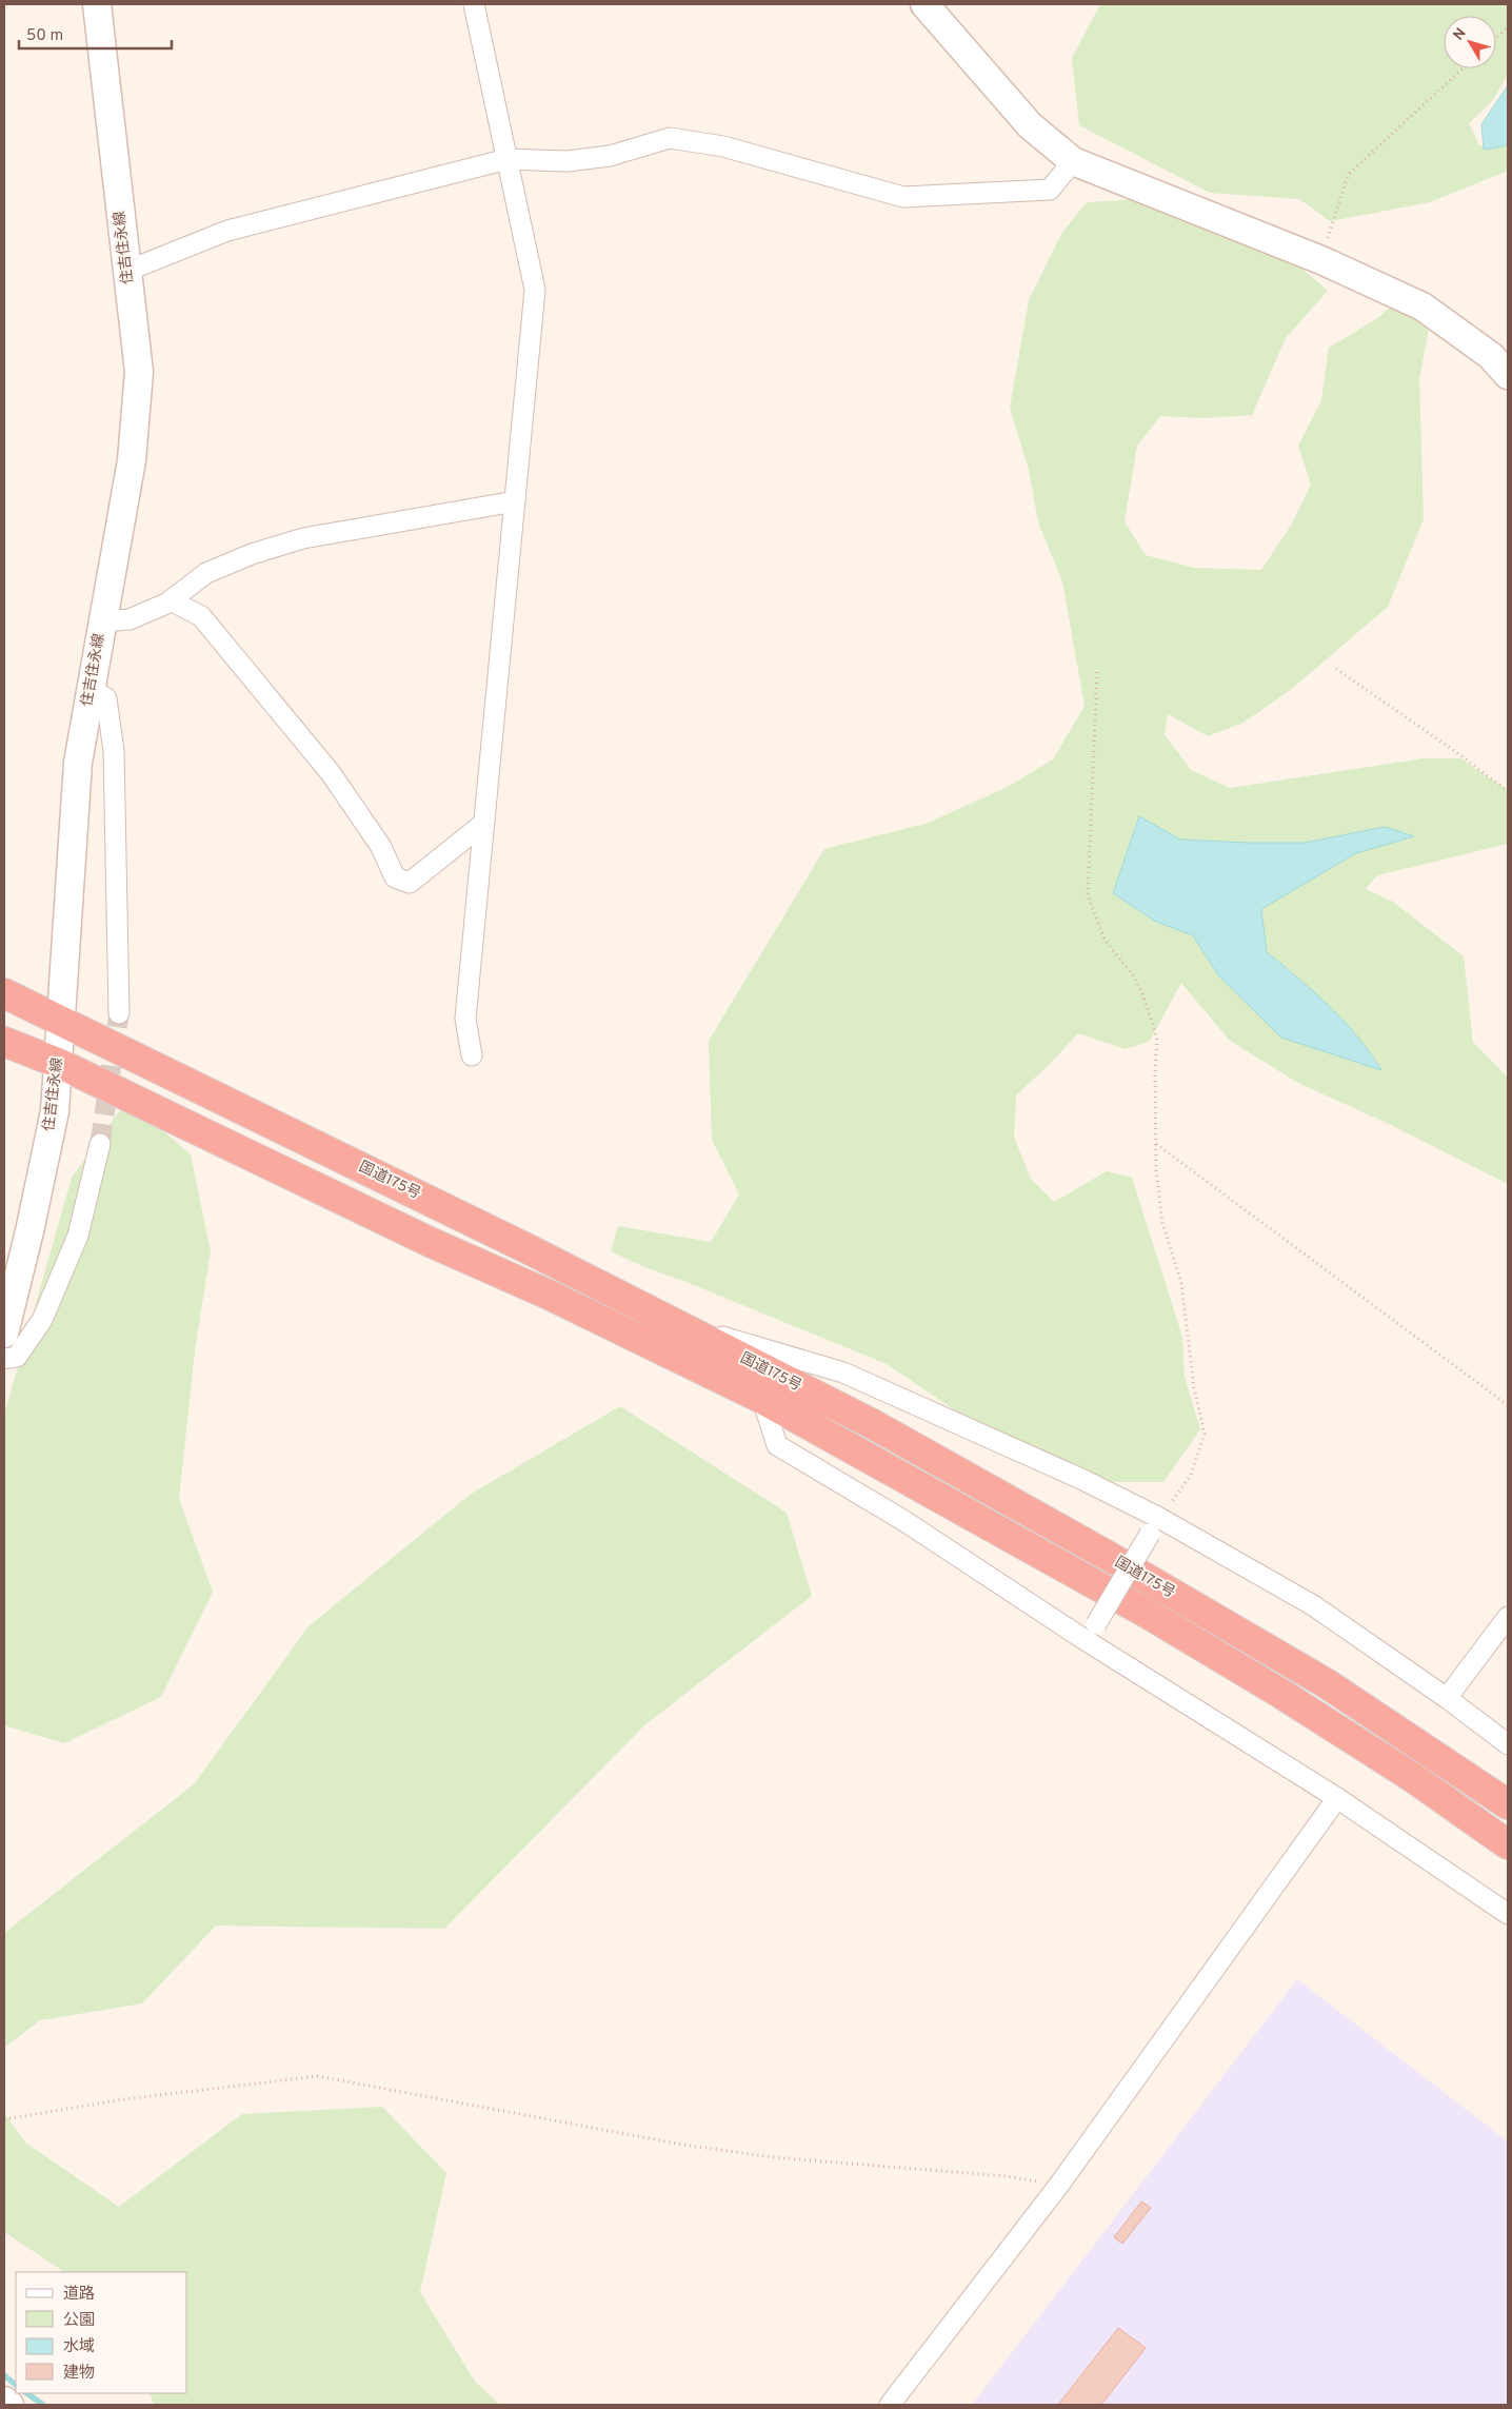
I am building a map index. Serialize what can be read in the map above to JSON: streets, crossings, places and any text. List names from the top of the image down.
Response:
{
  "streets": {
    "highway": ["国道175号"],
    "main road": ["住吉住永線"]
  },
  "crossings": [
    ["住吉住永線", "国道175号"]
  ],
  "legend": [
    "道路",
    "公園",
    "水域",
    "建物"
  ],
  "scale_bar": "50 m",
  "north": "top left"
}
